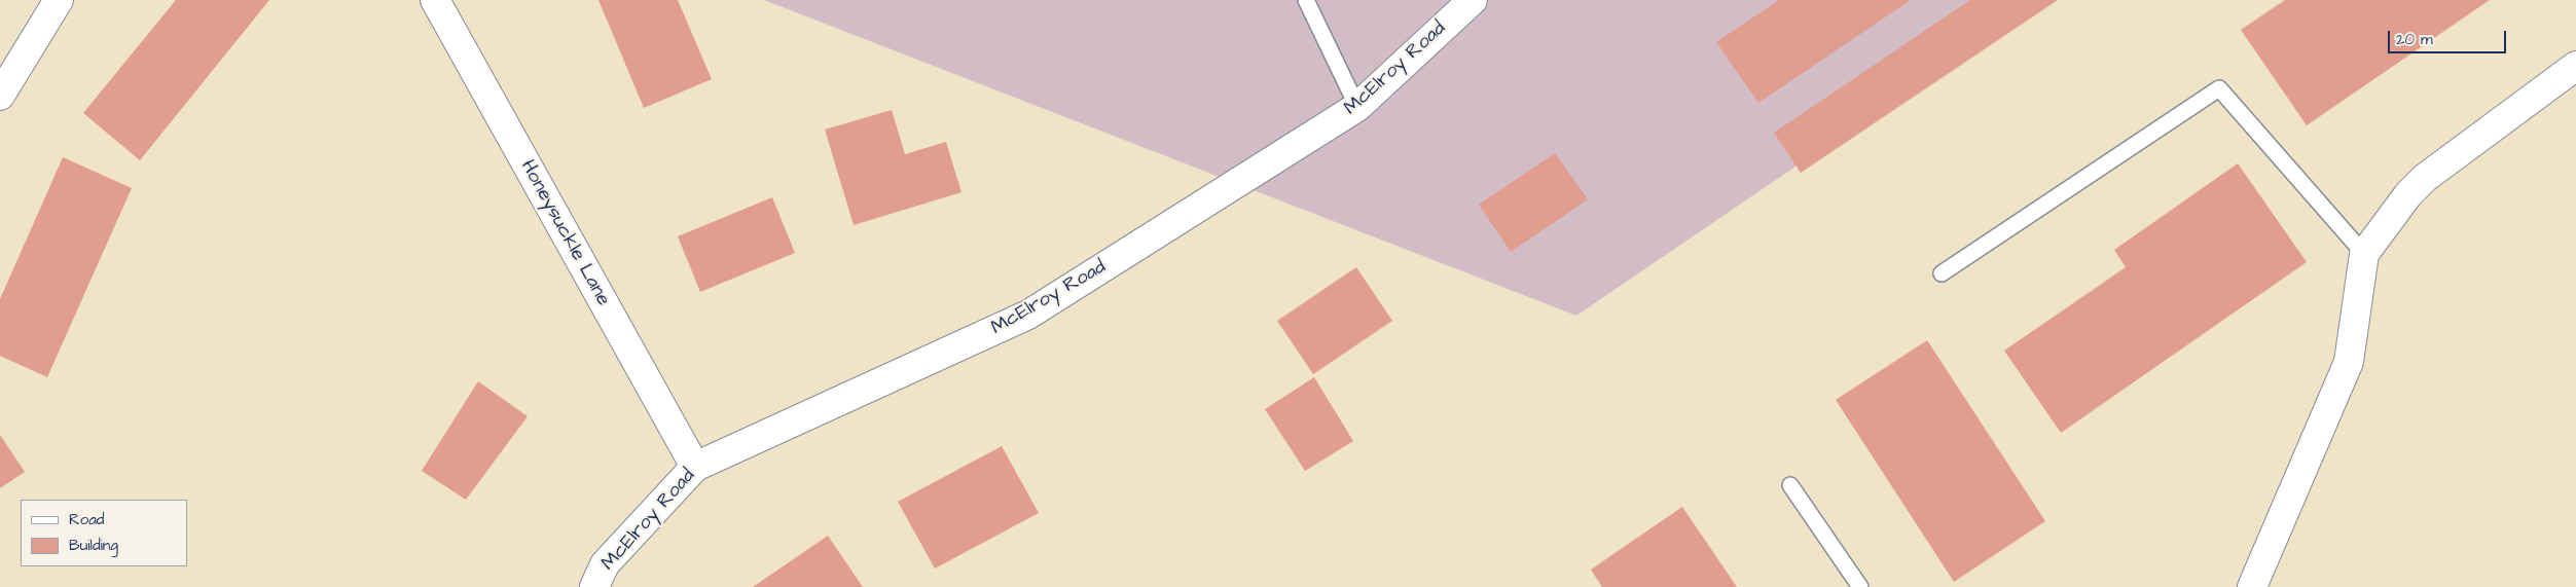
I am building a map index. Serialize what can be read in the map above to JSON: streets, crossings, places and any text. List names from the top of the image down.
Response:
{
  "streets": {
    "street": ["McElroy Road", "Honeysuckle Lane"]
  },
  "crossings": [
    ["McElroy Road", "Honeysuckle Lane"]
  ],
  "legend": ["Road", "Building"],
  "scale_bar": "20 m"
}
